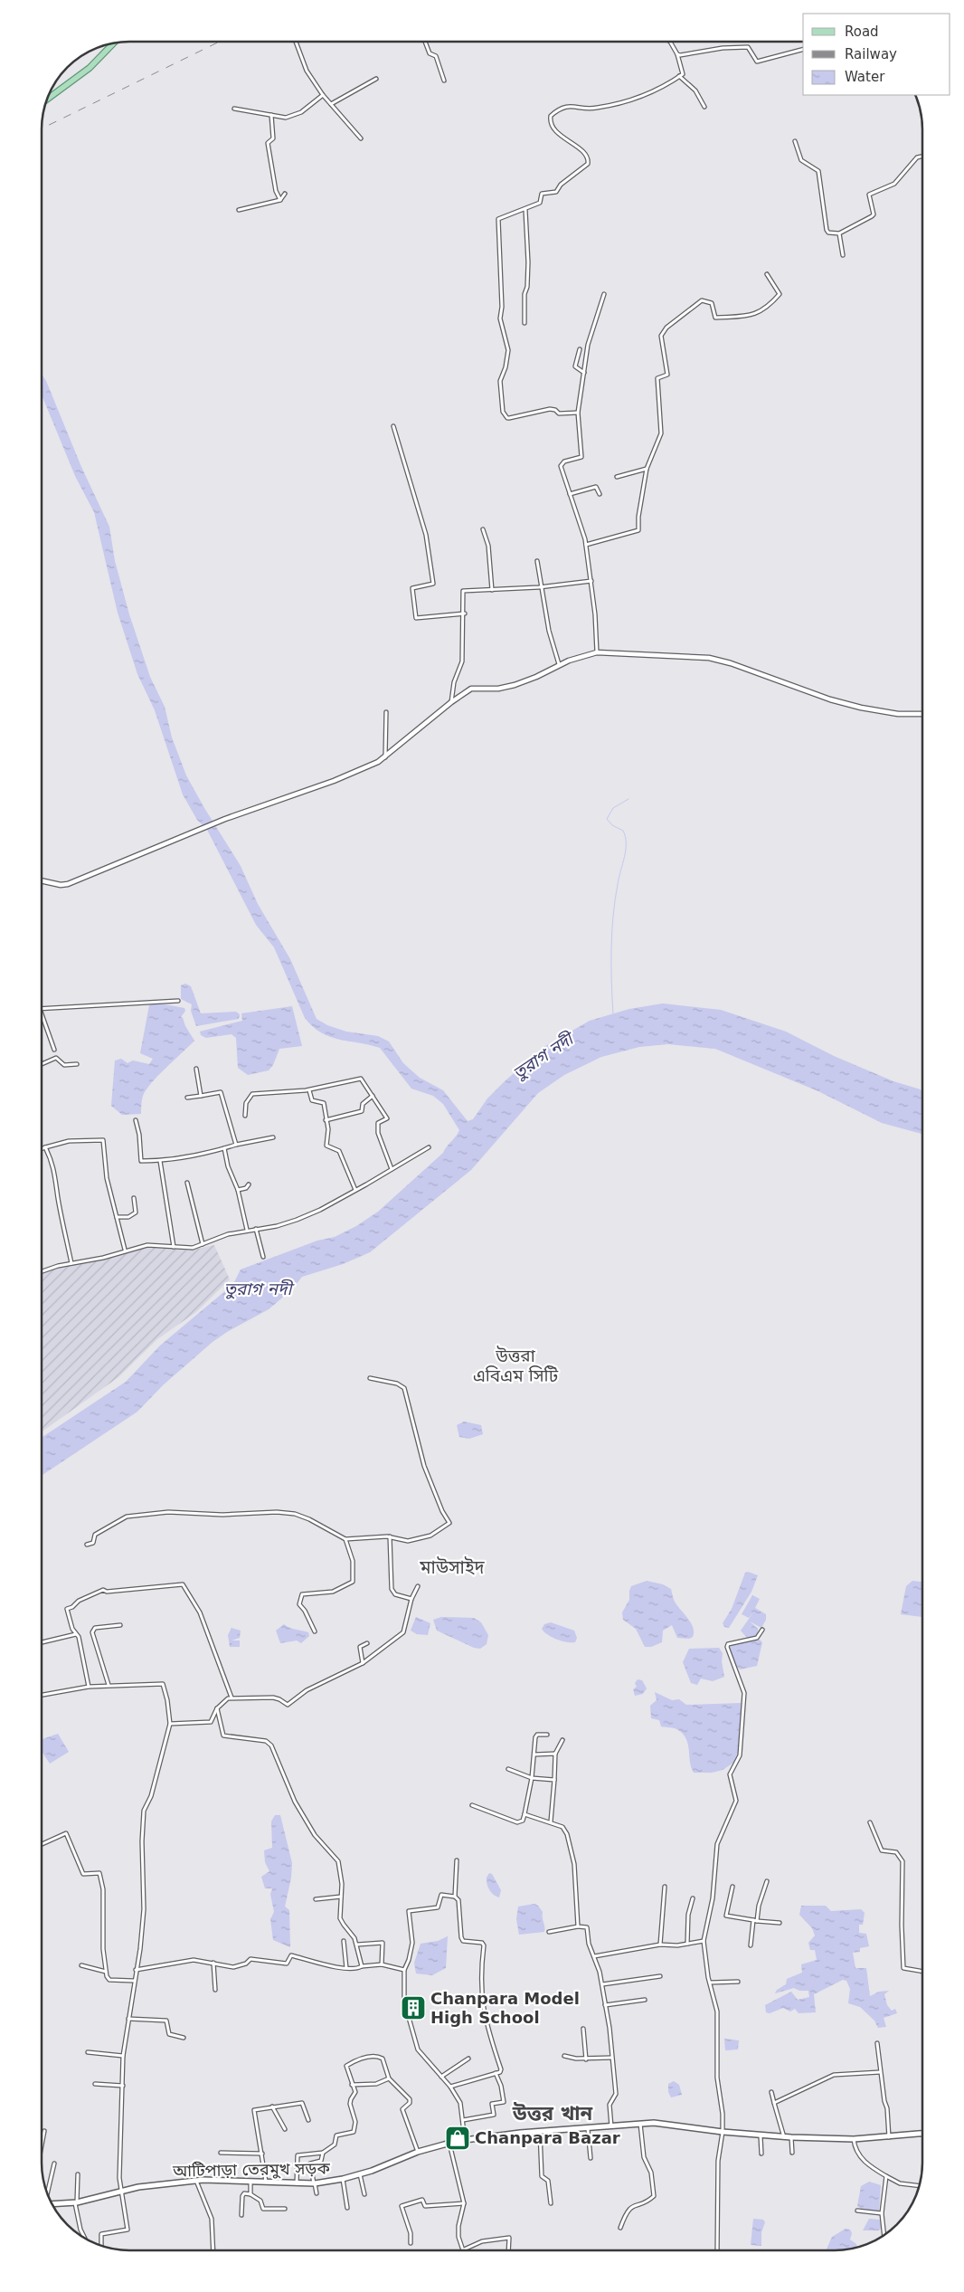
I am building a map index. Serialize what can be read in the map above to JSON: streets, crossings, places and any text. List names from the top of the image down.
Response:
{
  "streets": {
    "main road": ["আটিপাড়া তেরমুখ সড়ক"]
  },
  "districts": ["উত্তরা এবিএম সিটি", "মাউসাইদ", "উত্তর খান"],
  "water": ["তুরাগ নদী"],
  "places": {
    "building": ["Chanpara Model High School"],
    "shop": ["Chanpara Bazar"]
  },
  "legend": ["Road", "Railway", "Water"]
}
